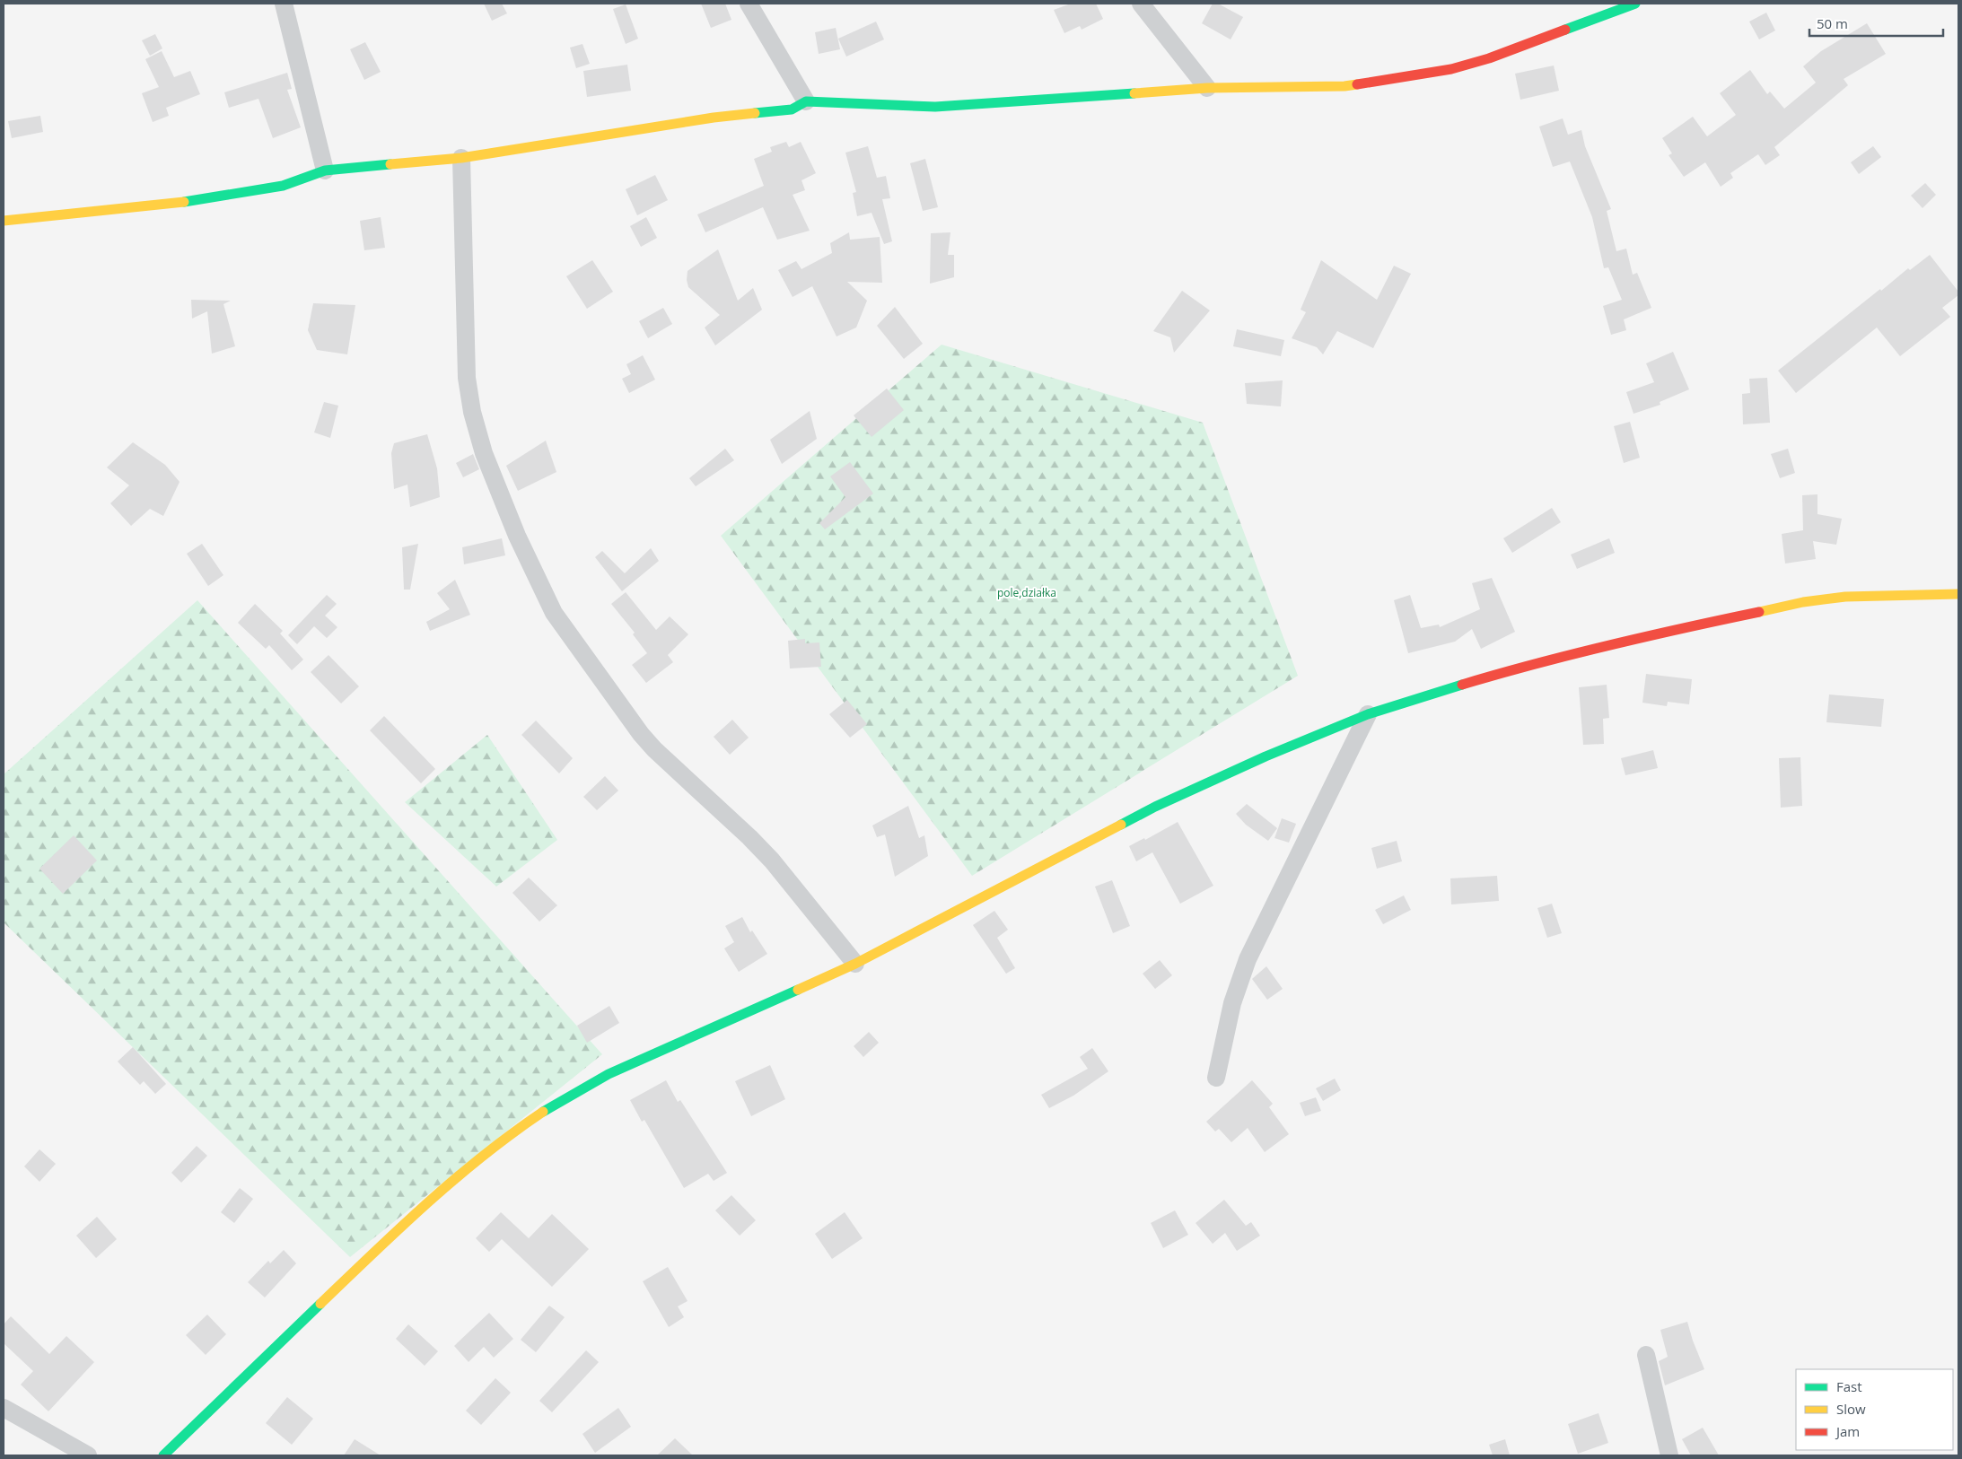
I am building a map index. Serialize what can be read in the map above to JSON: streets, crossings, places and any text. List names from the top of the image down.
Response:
{
  "parks": ["pole,działka"],
  "legend": ["Fast", "Slow", "Jam"],
  "scale_bar": "50 m"
}
